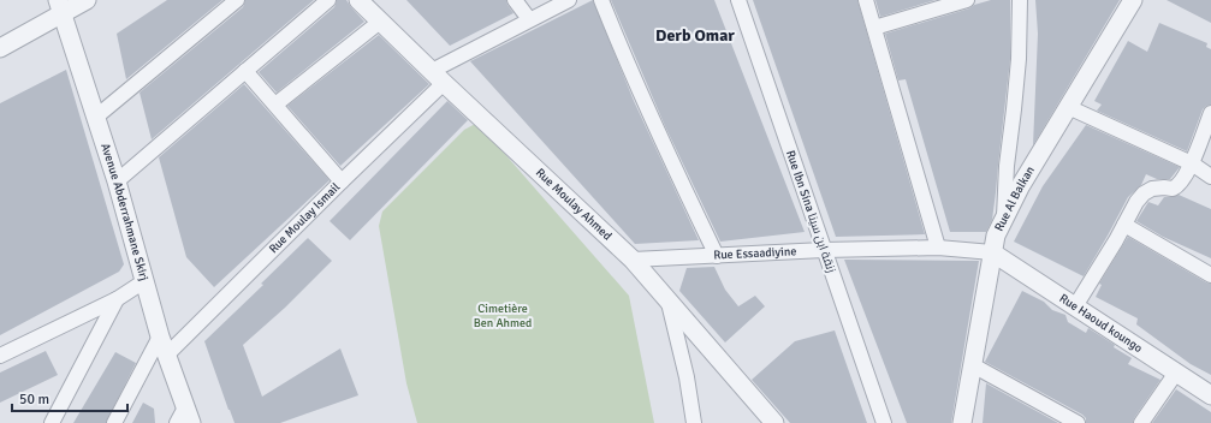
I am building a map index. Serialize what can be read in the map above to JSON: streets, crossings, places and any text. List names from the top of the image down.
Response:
{
  "streets": {
    "street": [
      "Rue Al Balkan",
      "Rue Moulay Ahmed",
      "Avenue Abderrahmane Skirj",
      "Rue Ibn Sina زنقة ابن سينا",
      "Rue Moulay Ismail",
      "Rue Essaadiyine",
      "Rue Haoud koungo"
    ]
  },
  "crossings": [
    ["Rue Al Balkan", "Rue Essaadiyine"],
    ["Rue Al Balkan", "Rue Haoud koungo"],
    ["Rue Moulay Ahmed", "Rue Moulay Ismail"],
    ["Rue Moulay Ahmed", "Rue Essaadiyine"],
    ["Avenue Abderrahmane Skirj", "Rue Moulay Ismail"],
    ["Rue Ibn Sina زنقة ابن سينا", "Rue Essaadiyine"],
    ["Rue Essaadiyine", "Rue Haoud koungo"]
  ],
  "districts": ["Derb Omar"],
  "parks": ["Cimetière Ben Ahmed"],
  "scale_bar": "50 m"
}
